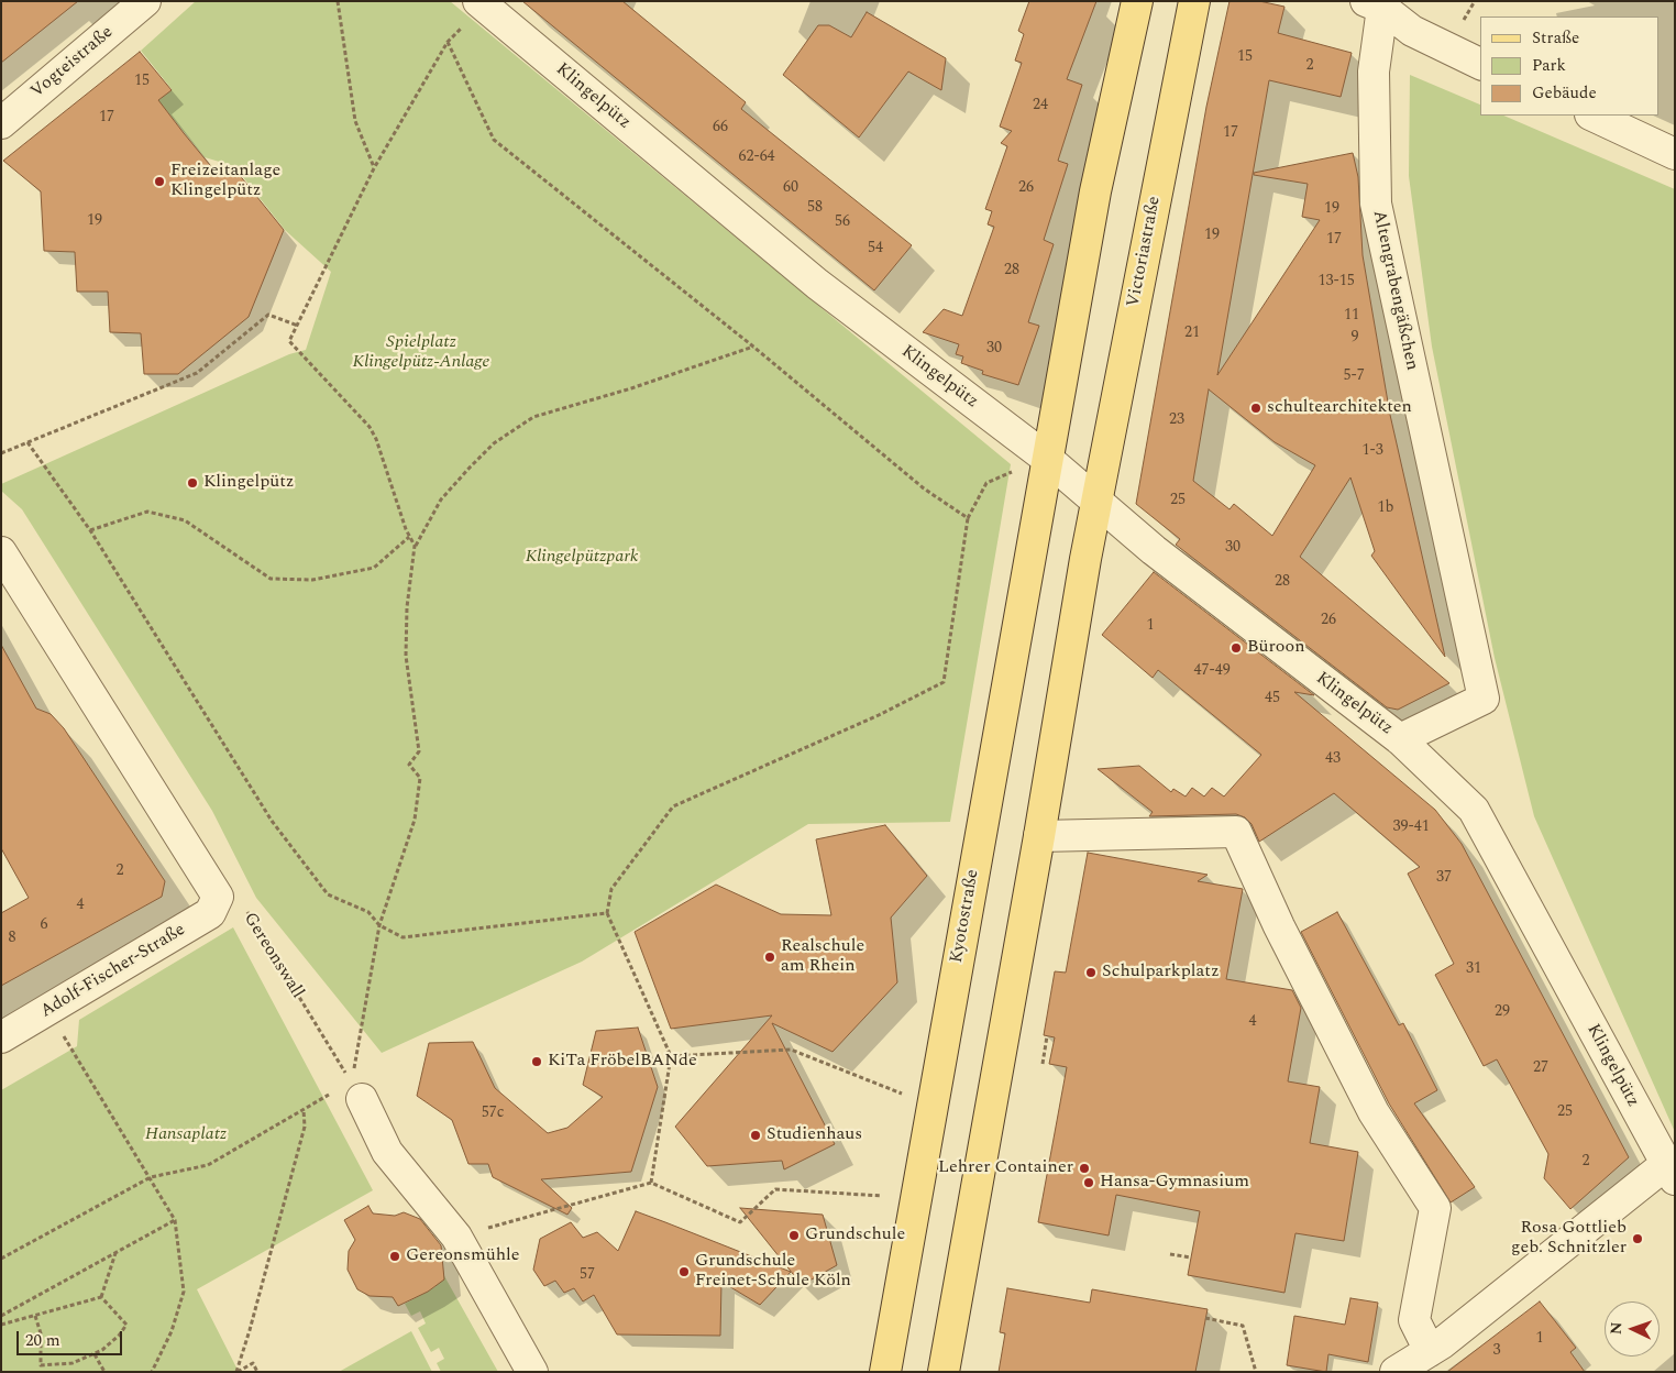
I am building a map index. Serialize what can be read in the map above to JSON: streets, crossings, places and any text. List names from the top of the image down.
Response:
{
  "streets": {
    "main road": ["Victoriastraße", "Kyotostraße"],
    "street": [
      "Vogteistraße",
      "Klingelpütz",
      "Altengrabengäßchen",
      "Adolf-Fischer-Straße"
    ],
    "path": ["Gereonswall"]
  },
  "crossings": [
    ["Klingelpütz", "Victoriastraße"],
    ["Klingelpütz", "Altengrabengäßchen"],
    ["Klingelpütz", "Kyotostraße"],
    ["Gereonswall", "Adolf-Fischer-Straße"]
  ],
  "parks": ["Spielplatz Klingelpütz-Anlage", "Klingelpützpark", "Hansaplatz"],
  "places": [
    "Freizeitanlage Klingelpütz",
    "schultearchitekten",
    "Klingelpütz",
    "Büroon",
    "Realschule am Rhein",
    "Schulparkplatz",
    "KiTa FröbelBANde",
    "Studienhaus",
    "Lehrer Container",
    "Hansa-Gymnasium",
    "Grundschule",
    "Rosa Gottlieb geb. Schnitzler",
    "Gereonsmühle",
    "Grundschule Freinet-Schule Köln"
  ],
  "house_numbers": [
    "15",
    "2",
    "15",
    "24",
    "17",
    "66",
    "17",
    "62-64",
    "60",
    "26",
    "58",
    "19",
    "19",
    "56",
    "19",
    "17",
    "54",
    "28",
    "13-15",
    "11",
    "21",
    "9",
    "30",
    "5-7",
    "23",
    "1-3",
    "25",
    "1b",
    "30",
    "28",
    "26",
    "1",
    "47-49",
    "45",
    "43",
    "39-41",
    "2",
    "37",
    "4",
    "6",
    "8",
    "31",
    "29",
    "4",
    "27",
    "25",
    "57c",
    "2",
    "57",
    "1",
    "3"
  ],
  "legend": ["Straße", "Park", "Gebäude"],
  "scale_bar": "20 m",
  "north": "left"
}
